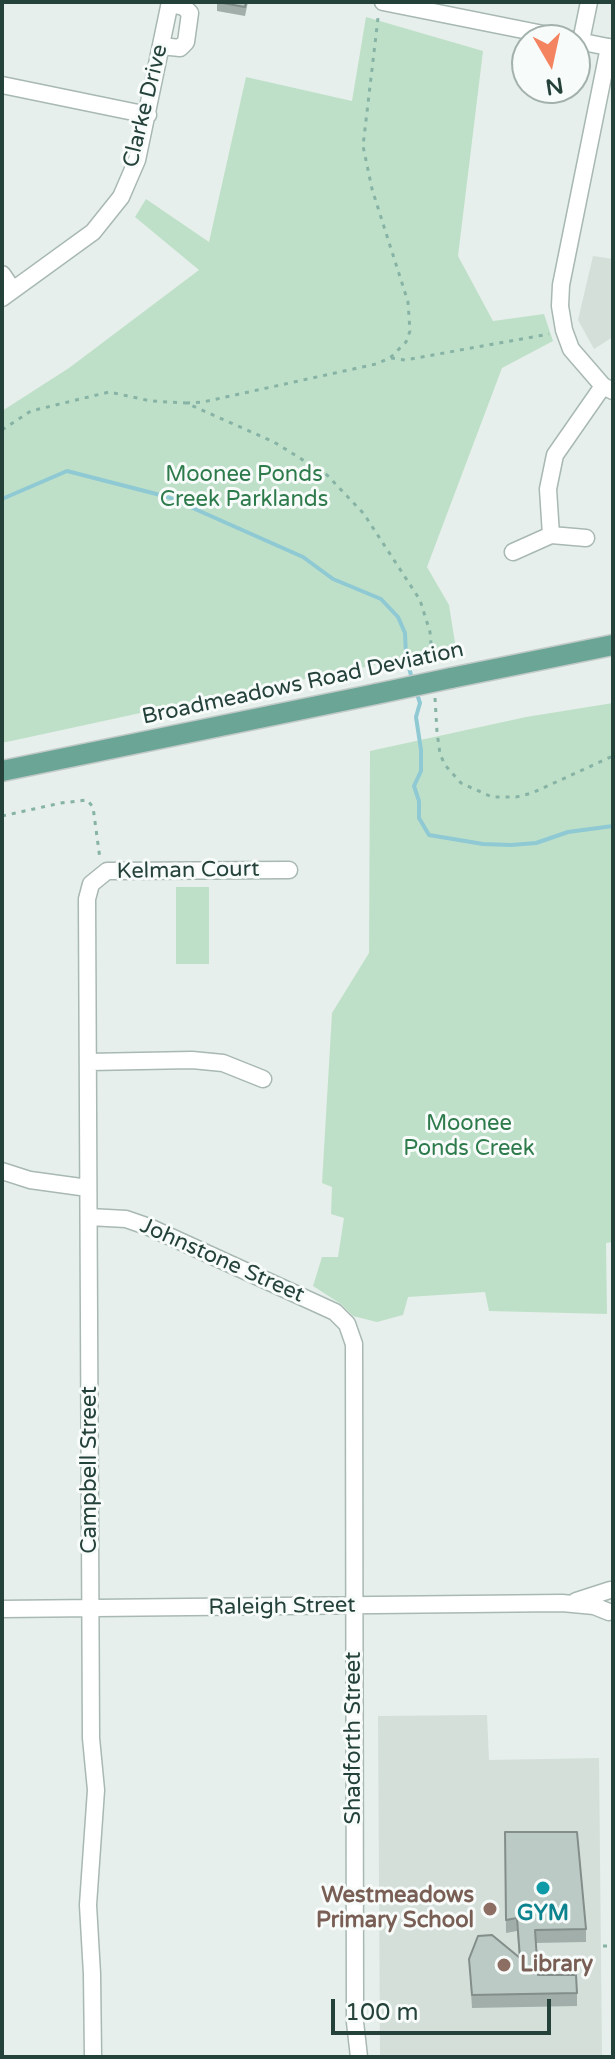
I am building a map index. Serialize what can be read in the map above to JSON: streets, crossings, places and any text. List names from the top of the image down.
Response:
{
  "streets": {
    "main road": ["Broadmeadows Road Deviation"],
    "street": [
      "Clarke Drive",
      "Kelman Court",
      "Johnstone Street",
      "Campbell Street",
      "Raleigh Street",
      "Shadforth Street"
    ]
  },
  "crossings": [
    ["Kelman Court", "Campbell Street"],
    ["Johnstone Street", "Campbell Street"],
    ["Johnstone Street", "Shadforth Street"],
    ["Campbell Street", "Raleigh Street"],
    ["Raleigh Street", "Shadforth Street"]
  ],
  "parks": ["Moonee Ponds Creek Parklands", "Moonee Ponds Creek"],
  "places": ["GYM", "Westmeadows Primary School", "Library"],
  "scale_bar": "100 m",
  "north": "bottom"
}
